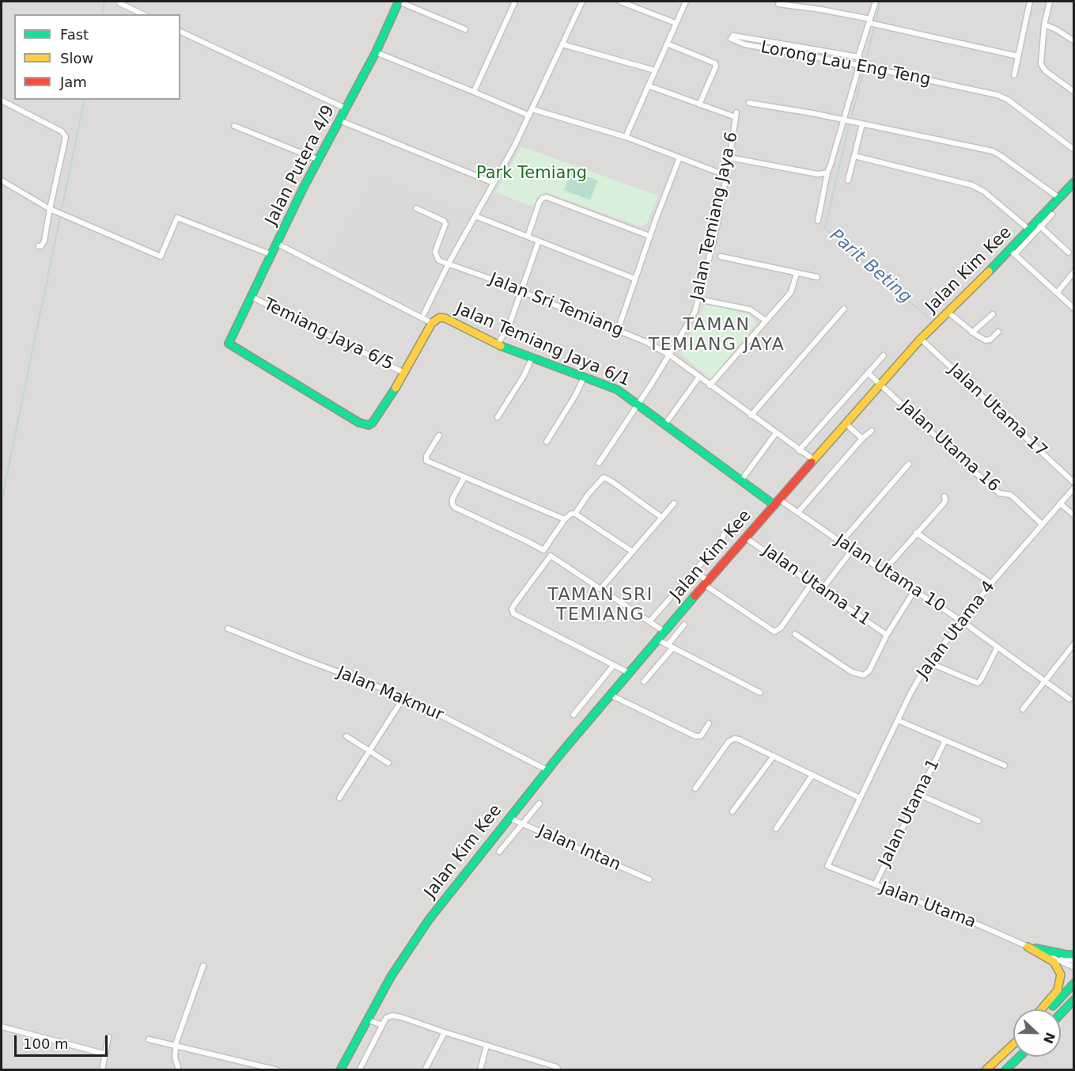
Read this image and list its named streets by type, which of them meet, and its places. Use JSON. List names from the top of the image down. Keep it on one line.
{"streets":{"main road":["Jalan Putera 4/9","Jalan Kim Kee","Jalan Temiang Jaya 6/1"],"street":["Lorong Lau Eng Teng","Jalan Temiang Jaya 6","Jalan Sri Temiang","Temiang Jaya 6/5","Jalan Utama 17","Jalan Utama 16","Jalan Utama 10","Jalan Utama 11","Jalan Utama 4","Jalan Makmur","Jalan Utama 1","Jalan Intan","Jalan Utama"]},"crossings":[["Jalan Putera 4/9","Temiang Jaya 6/5"],["Jalan Temiang Jaya 6","Jalan Sri Temiang"],["Jalan Temiang Jaya 6","Jalan Temiang Jaya 6/1"],["Jalan Kim Kee","Jalan Sri Temiang"],["Jalan Kim Kee","Jalan Temiang Jaya 6/1"],["Jalan Kim Kee","Jalan Utama 17"],["Jalan Kim Kee","Jalan Utama 16"],["Jalan Kim Kee","Jalan Utama 10"],["Jalan Kim Kee","Jalan Utama 11"],["Jalan Kim Kee","Jalan Makmur"],["Jalan Kim Kee","Jalan Intan"],["Jalan Temiang Jaya 6/1","Jalan Utama 10"],["Jalan Utama 16","Jalan Utama 4"],["Jalan Utama 10","Jalan Utama 4"],["Jalan Utama 4","Jalan Utama"],["Jalan Utama 1","Jalan Utama"]],"districts":["TAMAN TEMIANG JAYA","TAMAN SRI TEMIANG"],"water":["Parit Beting"],"parks":["Park Temiang"],"legend":["Fast","Slow","Jam"],"scale_bar":"100 m","north":"right"}
